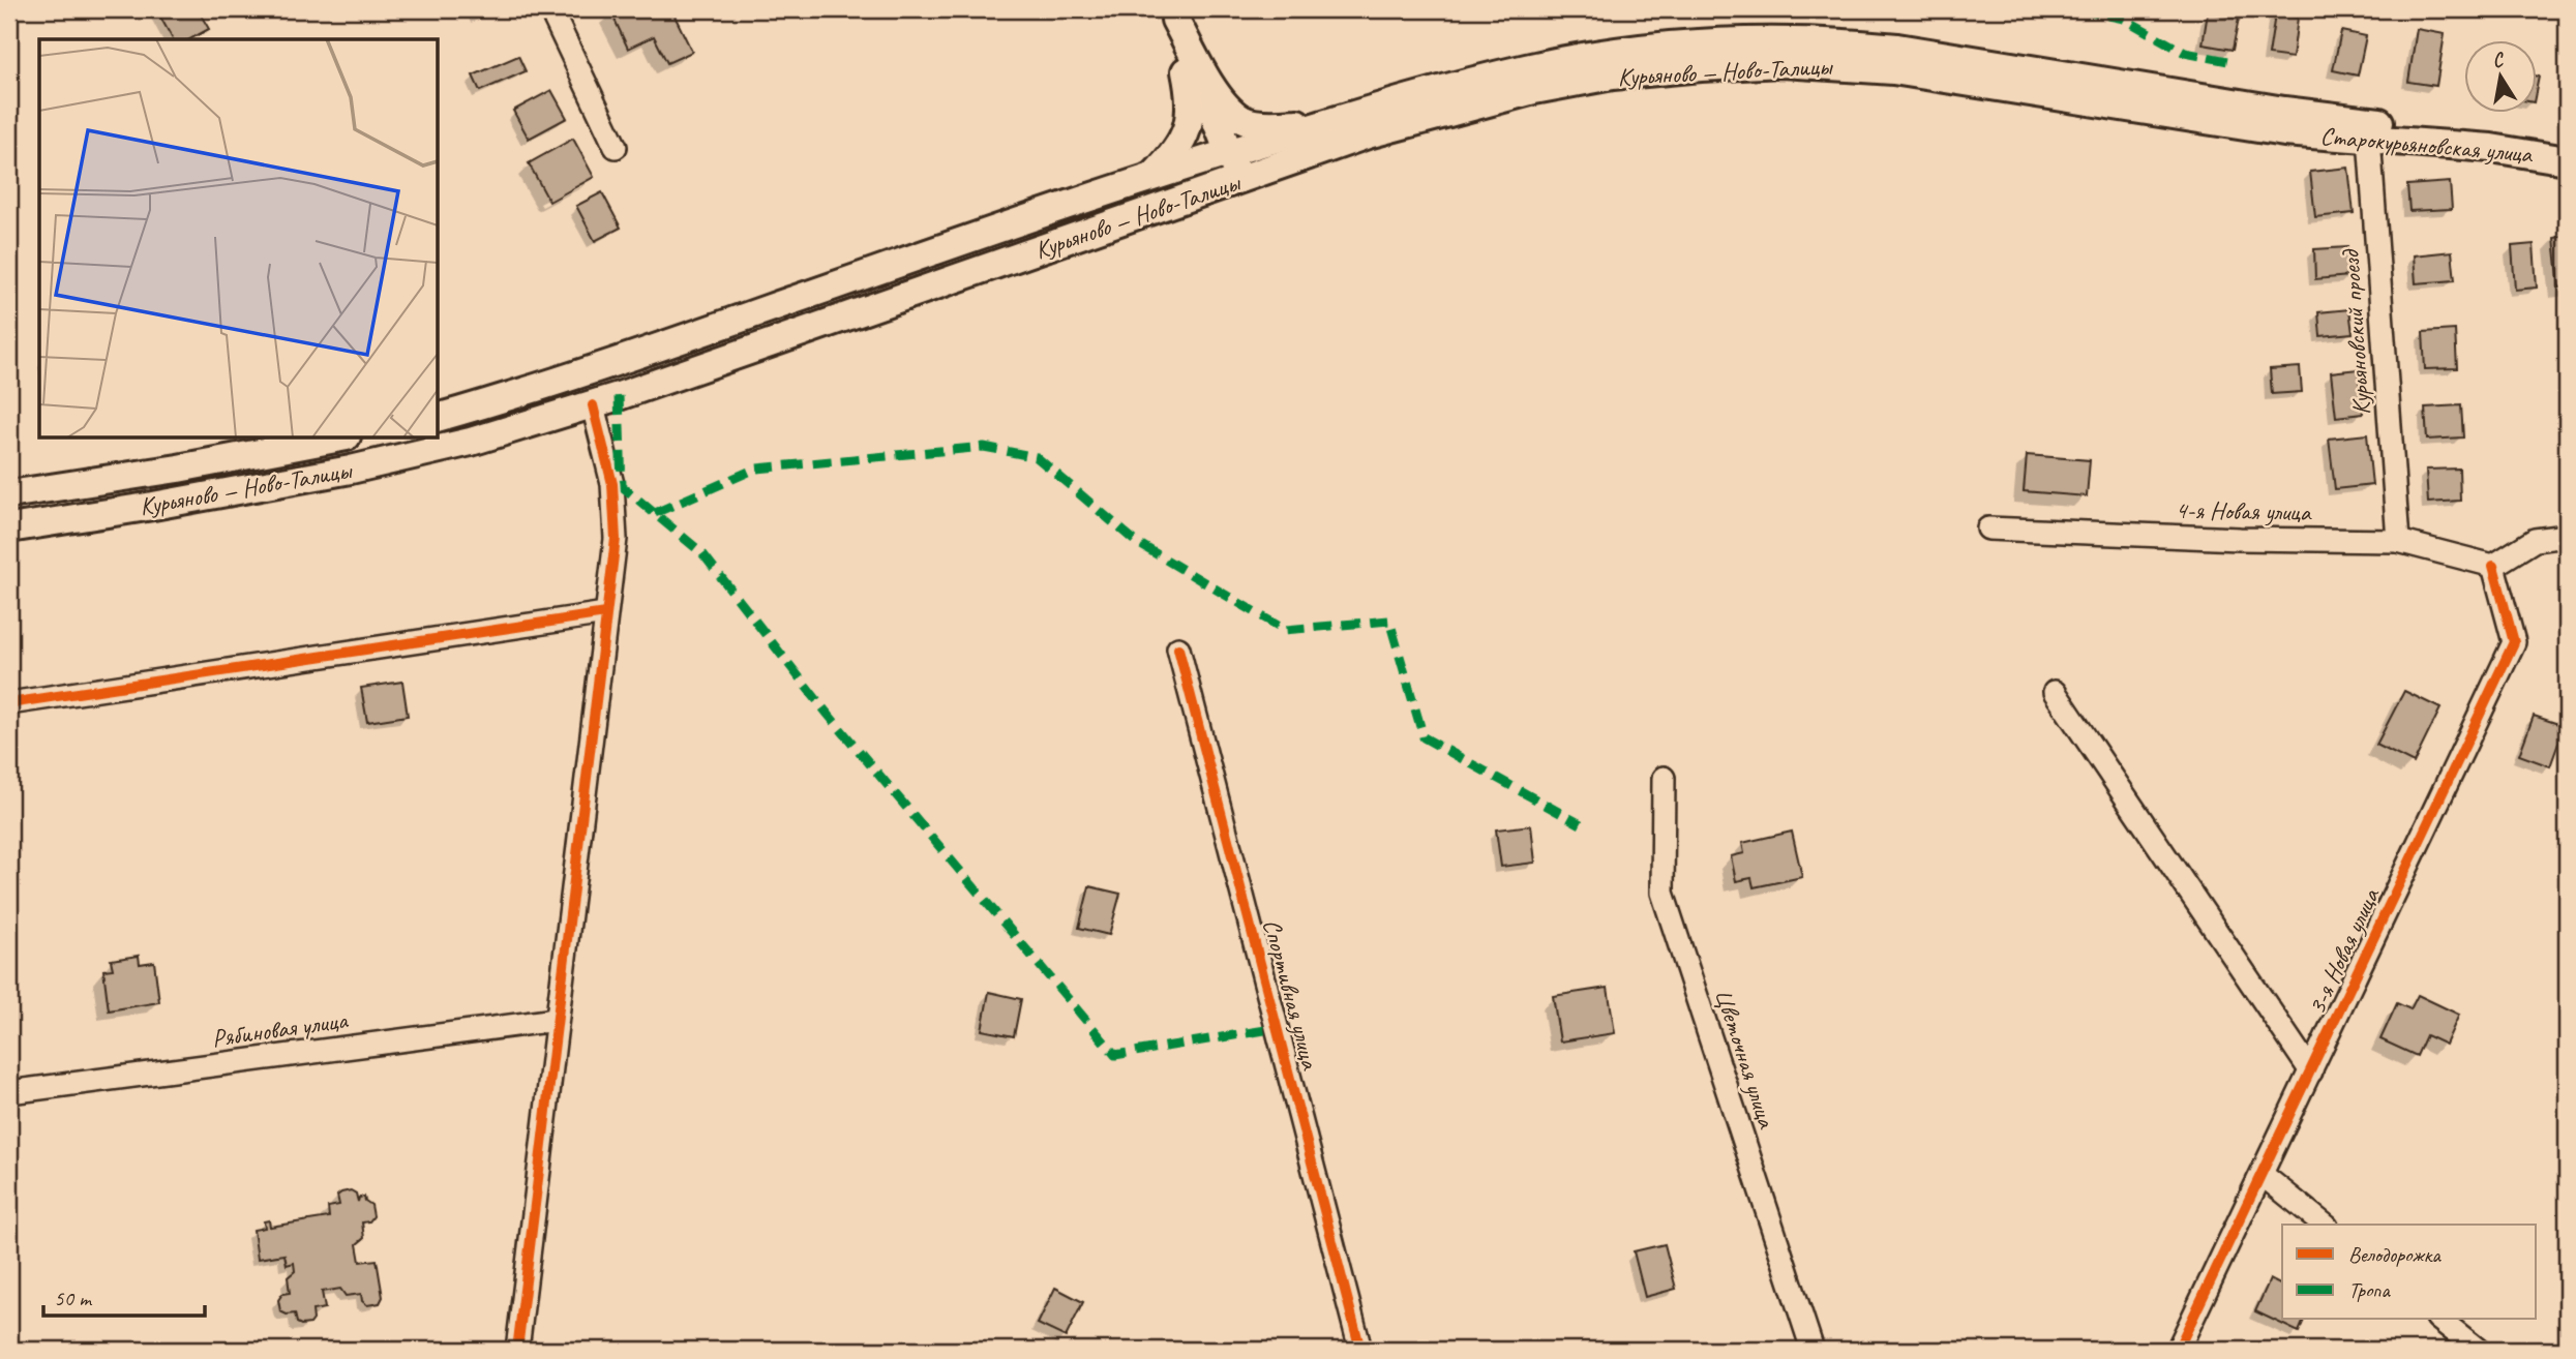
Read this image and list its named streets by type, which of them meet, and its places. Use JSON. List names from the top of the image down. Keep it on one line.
{"streets":{"main road":["Курьяново — Ново-Талицы","Старокурьяновская улица"],"street":["Курьяновский проезд","4-я Новая улица","3-я Новая улица","Спортивная улица","Рябиновая улица","Цветочная улица"]},"crossings":[["Курьяново — Ново-Талицы","Старокурьяновская улица"],["Курьяново — Ново-Талицы","Курьяновский проезд"],["Старокурьяновская улица","Курьяновский проезд"],["Курьяновский проезд","4-я Новая улица"],["4-я Новая улица","3-я Новая улица"]],"legend":["Велодорожка","Тропа"],"scale_bar":"50 m","north":"top"}
